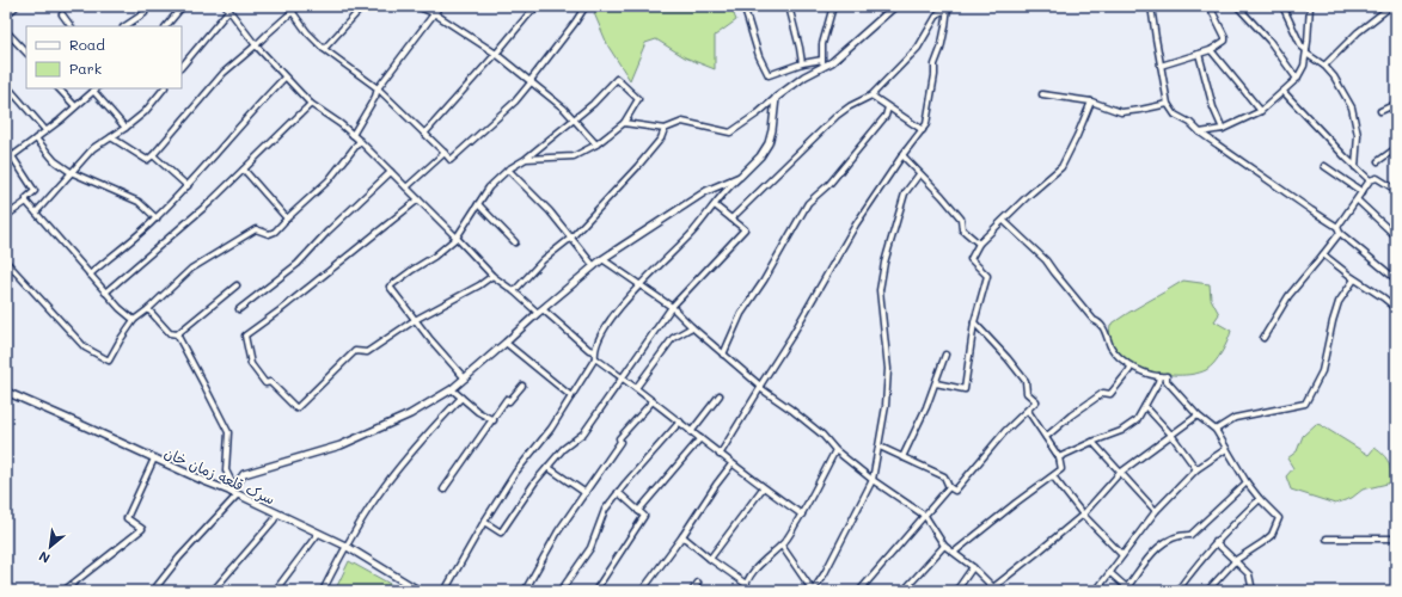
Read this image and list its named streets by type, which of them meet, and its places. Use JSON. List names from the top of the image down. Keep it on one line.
{"streets":{"street":["سرک قلعه زمان خان"]},"legend":["Road","Park"],"north":"bottom left"}
